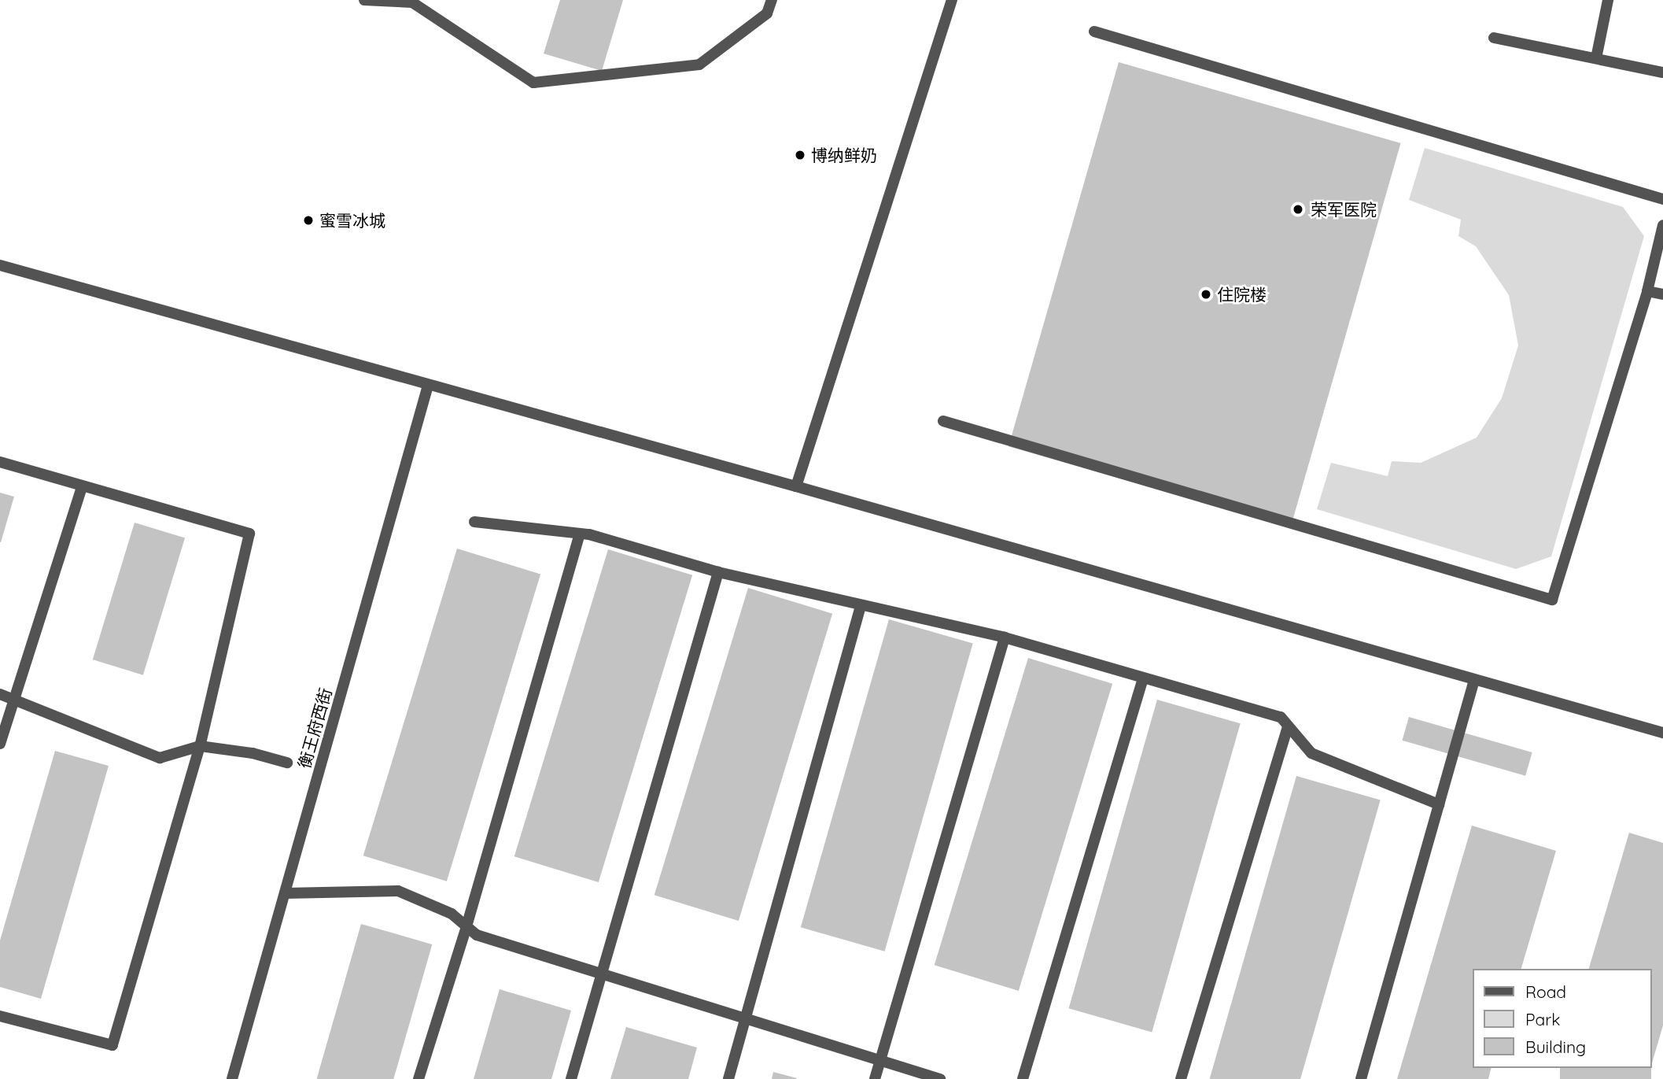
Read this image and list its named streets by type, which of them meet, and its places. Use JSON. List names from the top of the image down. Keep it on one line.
{"streets":{"street":["衡王府西街"]},"places":["博纳鲜奶","荣军医院","蜜雪冰城","住院楼"],"legend":["Road","Park","Building"]}
